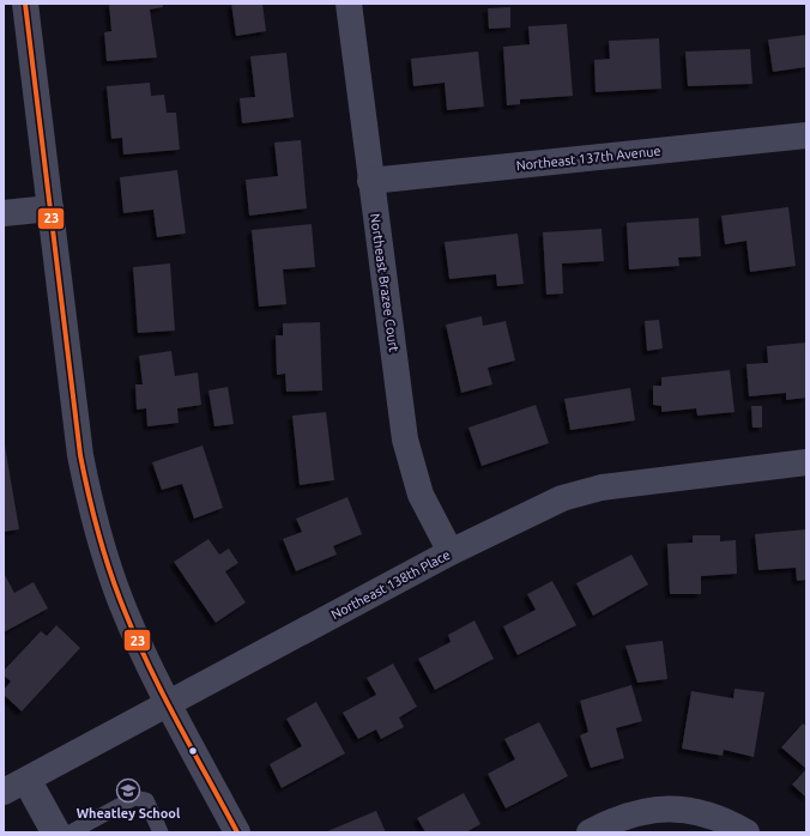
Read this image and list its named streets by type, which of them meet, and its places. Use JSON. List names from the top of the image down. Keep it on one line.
{"streets":{"street":["Northeast 137th Avenue","Northeast Brazee Court","Northeast 138th Place"]},"crossings":[["Northeast 137th Avenue","Northeast Brazee Court"],["Northeast Brazee Court","Northeast 138th Place"]],"places":{"school or university":["Wheatley School"]},"lines":["transit line 23"]}
